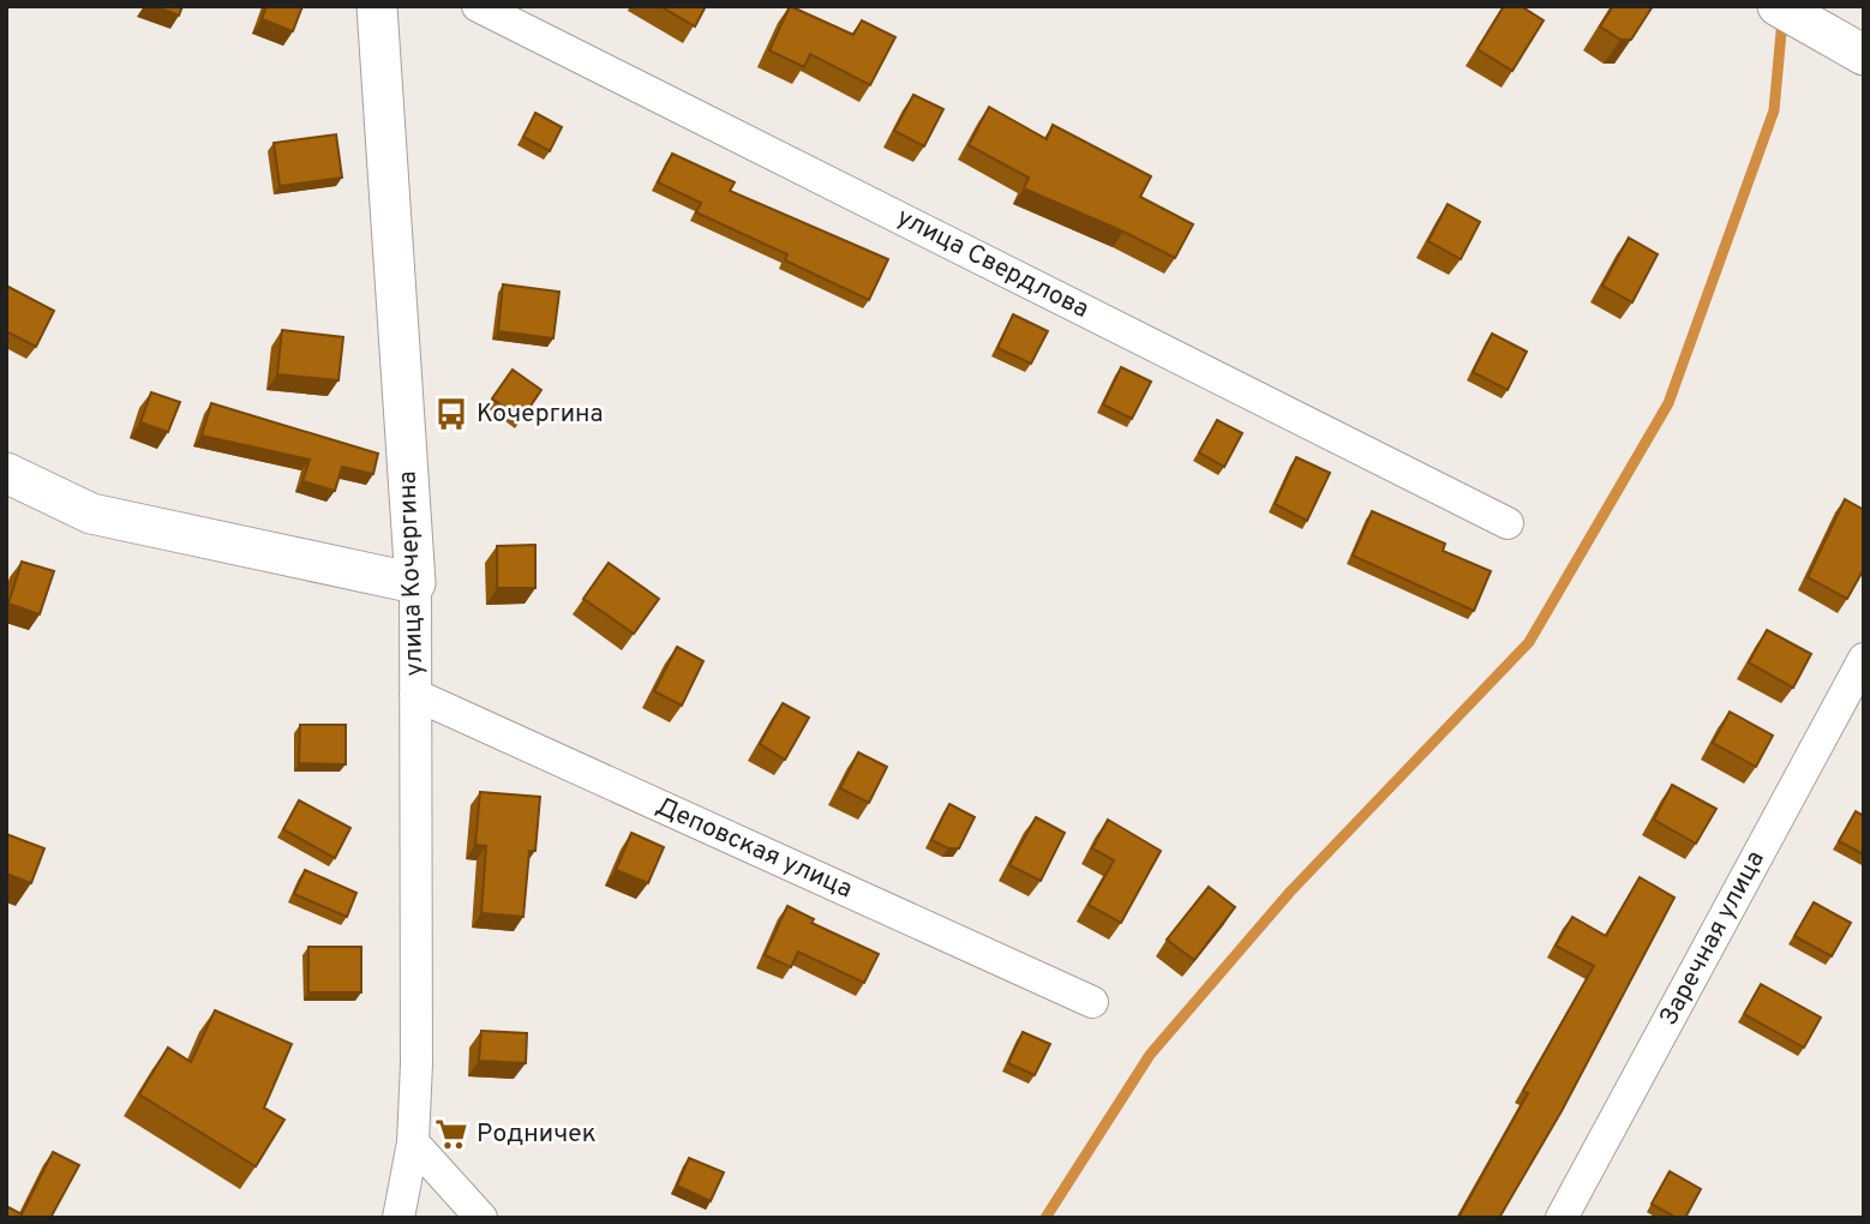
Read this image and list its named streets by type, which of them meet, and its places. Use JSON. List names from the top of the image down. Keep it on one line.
{"streets":{"street":["улица Свердлова","улица Кочергина","Деповская улица","Заречная улица"]},"crossings":[["улица Кочергина","Деповская улица"]],"places":{"bus stop":["Кочергина"],"supermarket":["Родничек"]}}
